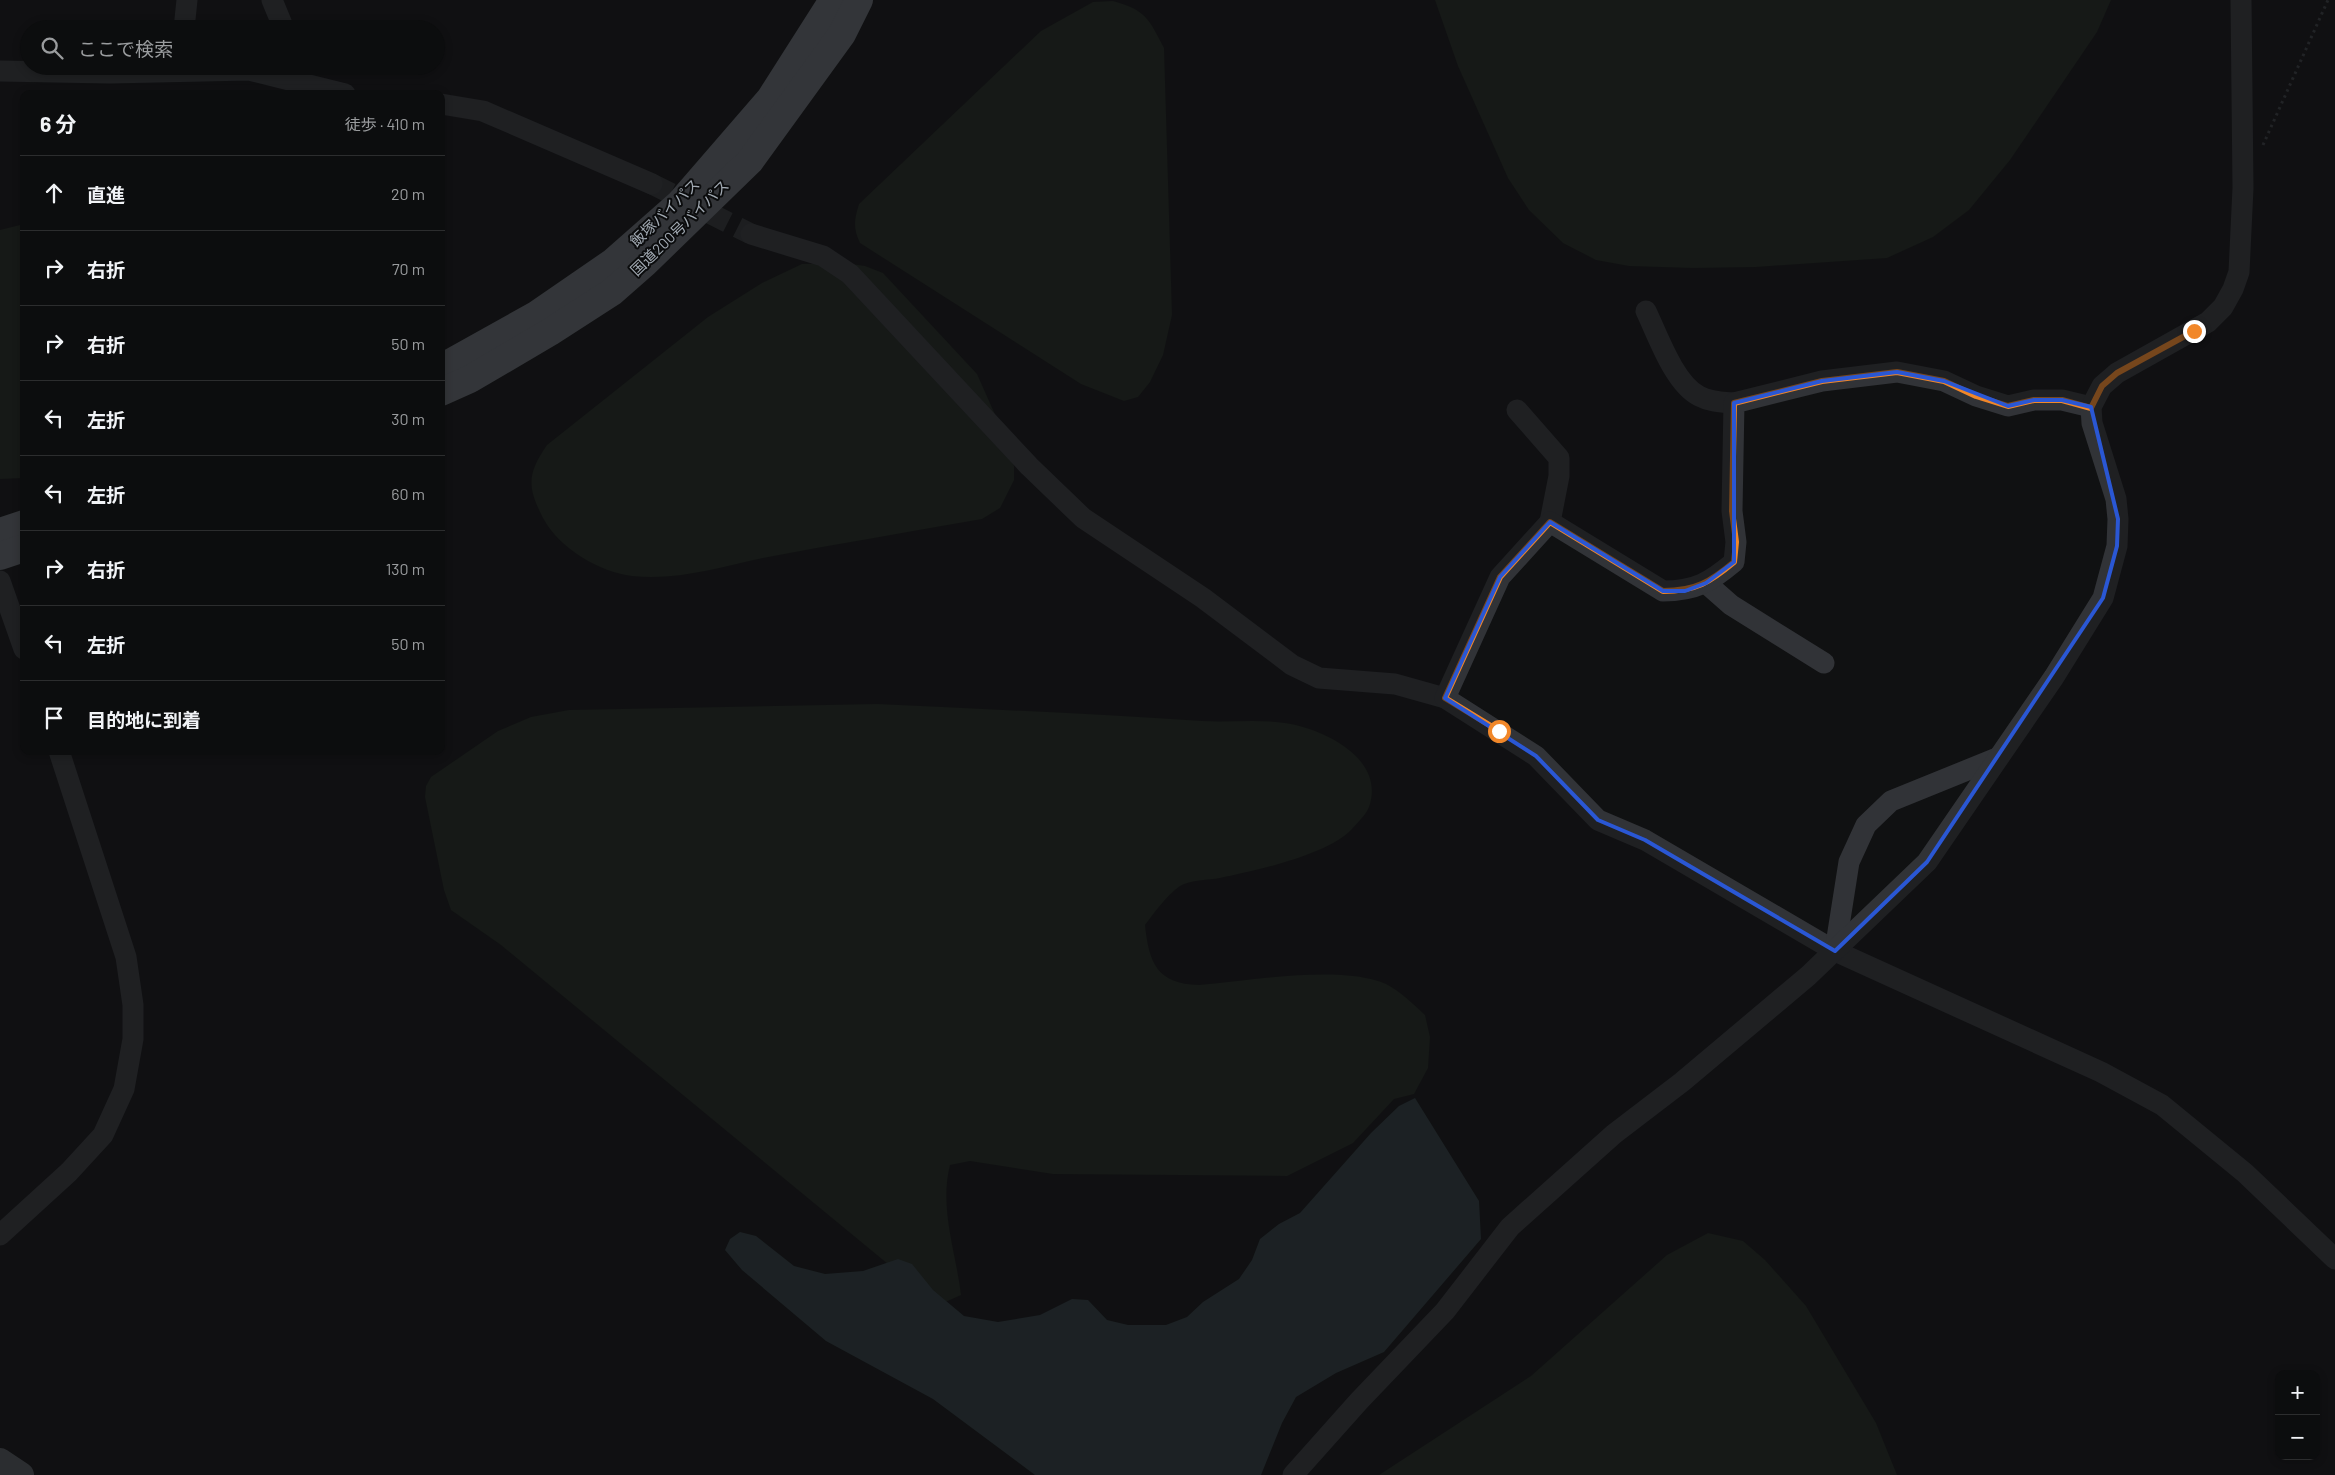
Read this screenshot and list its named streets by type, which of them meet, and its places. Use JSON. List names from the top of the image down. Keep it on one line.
{"streets":{"highway":["飯塚バイパス","国道200号バイパス"]},"page":{"search":"ここで検索","heading":["6 分","徒歩 · 410 m"],"list":[["直進","20 m"],["右折","70 m"],["右折","50 m"],["左折","30 m"],["左折","60 m"],["右折","130 m"],["左折","50 m"],"目的地に到着"],"map_buttons":["+","−"]}}
